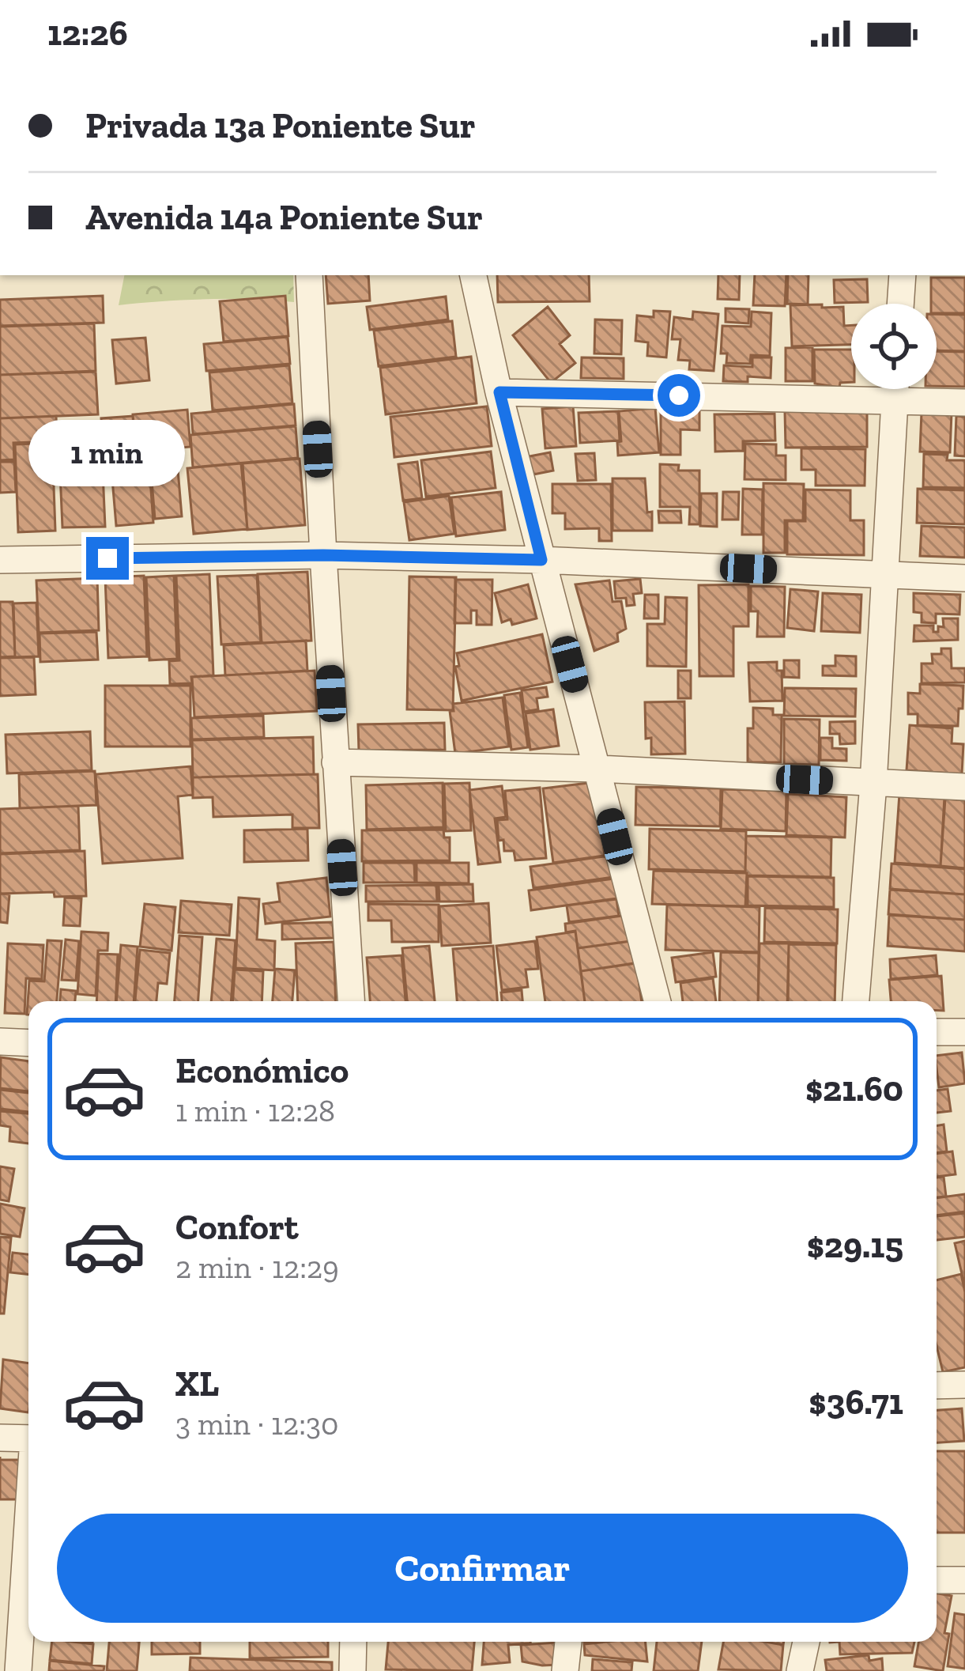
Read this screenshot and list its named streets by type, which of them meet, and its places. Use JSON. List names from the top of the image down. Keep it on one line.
{"page":{"status":"12:26","banner":["Privada 13a Poniente Sur","Avenida 14a Poniente Sur"],"bubble":"1 min","list":[{"name":"Económico","note":"1 min · 12:28","value":"$21.60"},{"name":"Confort","note":"2 min · 12:29","value":"$29.15"},{"name":"XL","note":"3 min · 12:30","value":"$36.71"}],"buttons":"Confirmar"}}
